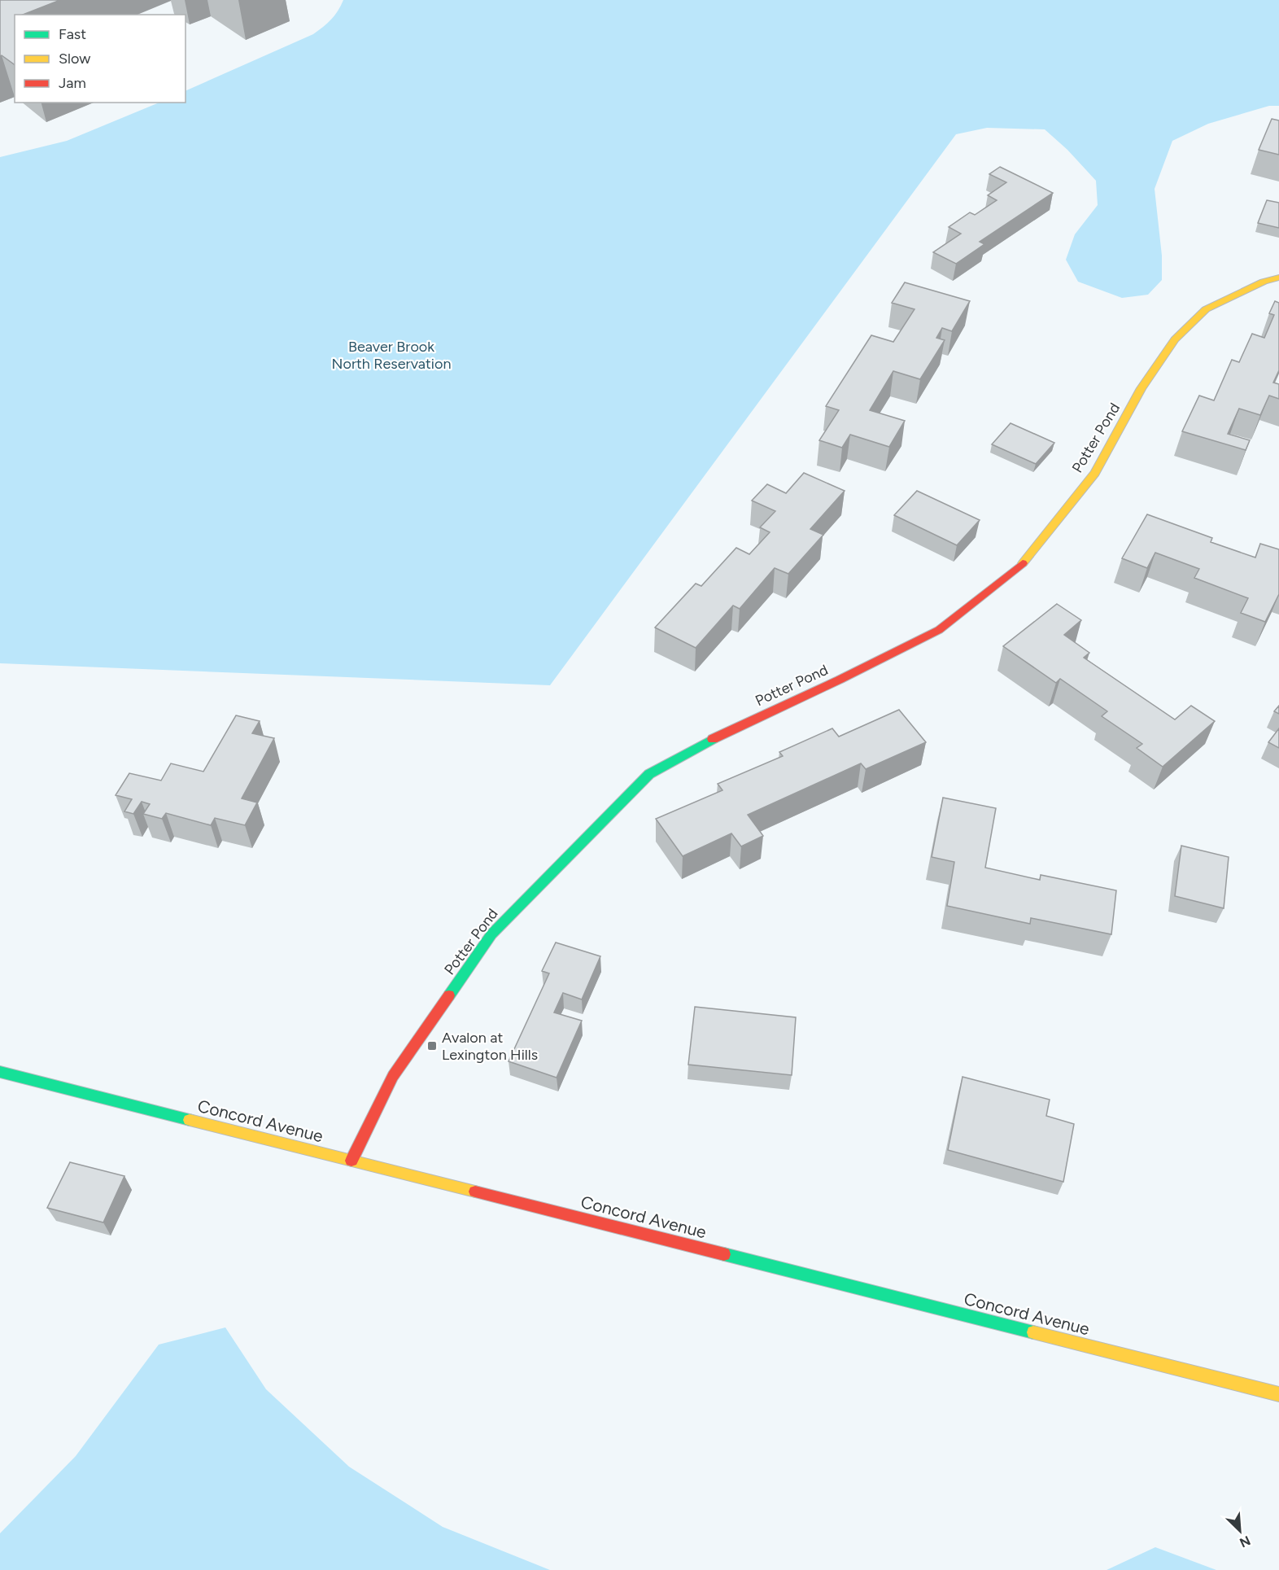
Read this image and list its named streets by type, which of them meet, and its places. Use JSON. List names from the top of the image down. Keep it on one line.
{"streets":{"street":["Potter Pond","Concord Avenue"]},"crossings":[["Potter Pond","Concord Avenue"]],"parks":["Beaver Brook North Reservation"],"places":{"transit":["Avalon at Lexington Hills"]},"legend":["Fast","Slow","Jam"],"north":"bottom right"}
